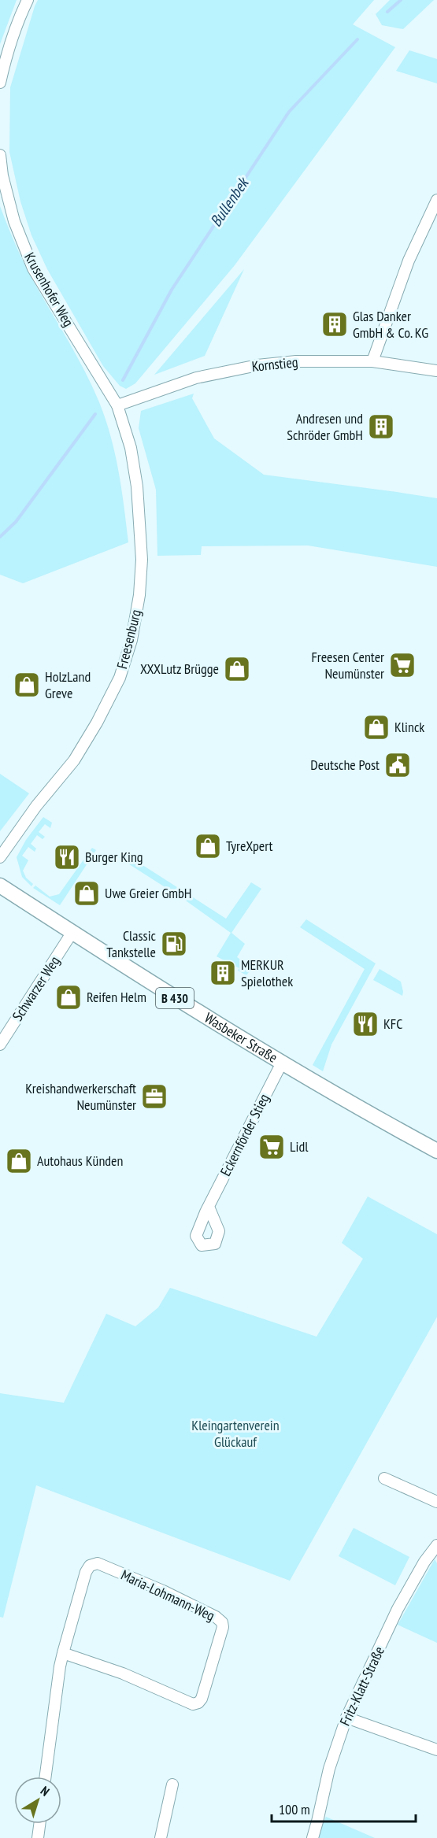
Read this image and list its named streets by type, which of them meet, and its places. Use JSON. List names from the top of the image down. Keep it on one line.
{"streets":{"main road":["B 430","Wasbeker Straße"],"street":["Krusenhofer Weg","Kornstieg","Freesenburg","Schwarzer Weg","Eckernförder Stieg","Maria-Lohmann-Weg","Fritz-Klatt-Straße"]},"crossings":[["Krusenhofer Weg","Freesenburg"],["Kornstieg","Freesenburg"],["Schwarzer Weg","Wasbeker Straße"],["Wasbeker Straße","Eckernförder Stieg"]],"water":["Bullenbek"],"parks":["Kleingartenverein Glückauf"],"places":{"building":["Glas Danker GmbH & Co. KG","Andresen und Schröder GmbH","MERKUR Spielothek"],"supermarket":["Freesen Center Neumünster","Lidl"],"shop":["XXXLutz Brügge","HolzLand Greve","Klinck","TyreXpert","Uwe Greier GmbH","Reifen Helm","Autohaus Künden"],"public building":["Deutsche Post"],"restaurant":["Burger King","KFC"],"fuel station":["Classic Tankstelle"],"office":["Kreishandwerkerschaft Neumünster"]},"scale_bar":"100 m","north":"top right"}
